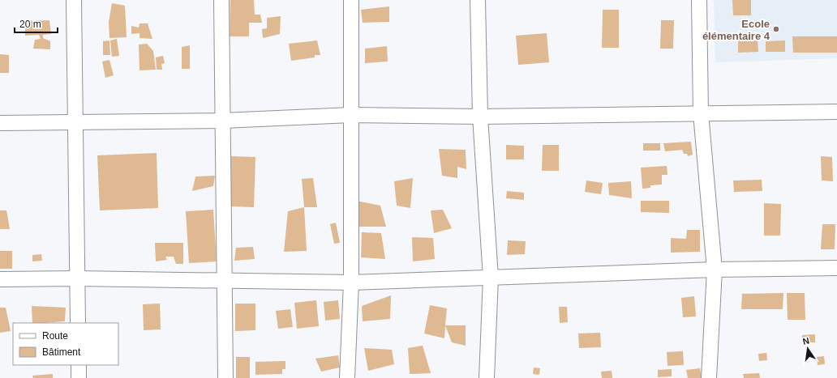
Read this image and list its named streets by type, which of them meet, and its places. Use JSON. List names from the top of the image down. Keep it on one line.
{"places":["Ecole élémentaire 4"],"legend":["Route","Bâtiment"],"scale_bar":"20 m","north":"top"}
